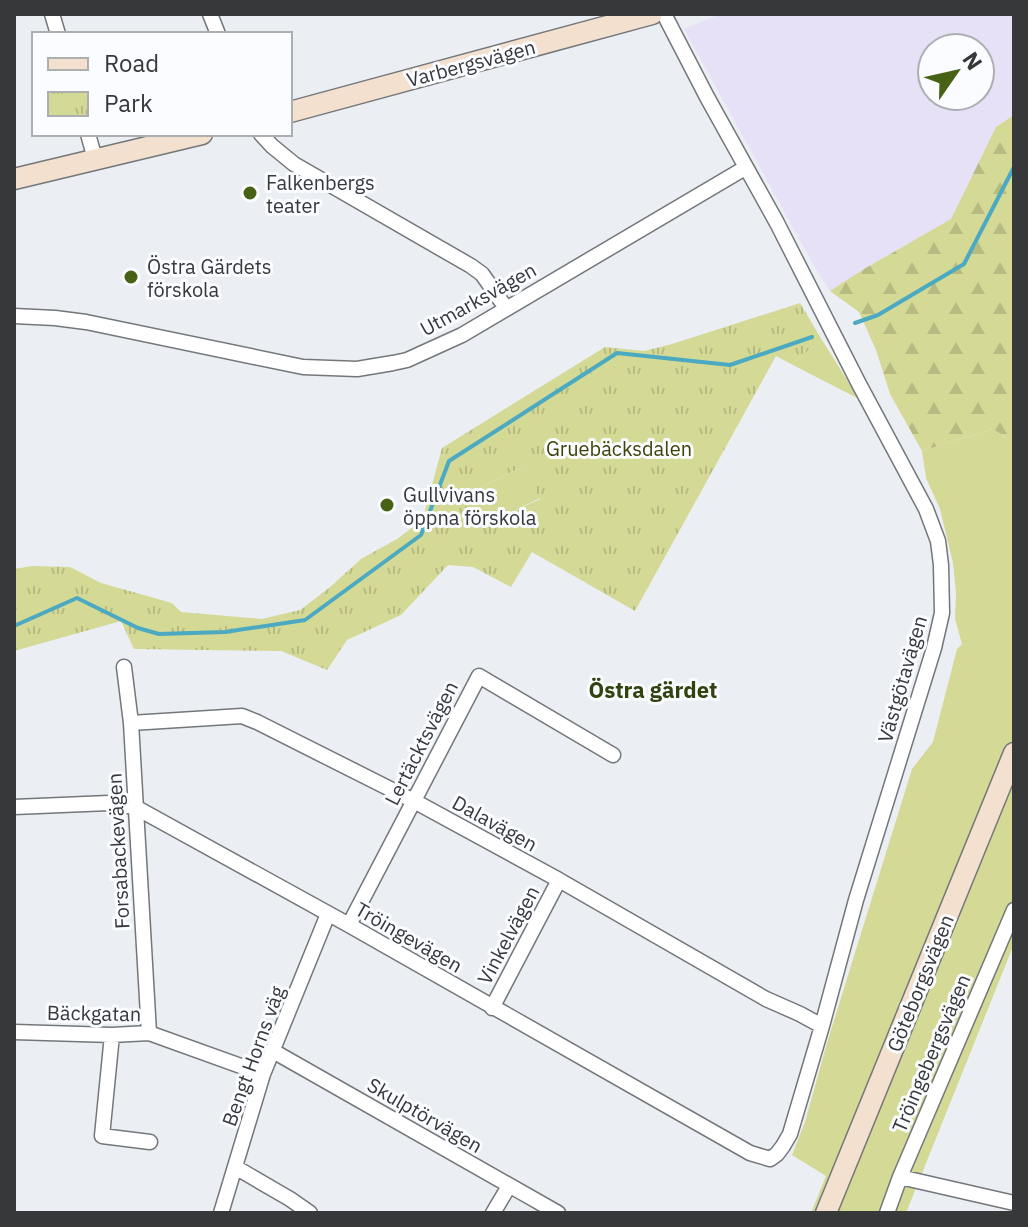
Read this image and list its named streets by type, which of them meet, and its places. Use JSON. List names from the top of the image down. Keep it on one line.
{"streets":{"main road":["Varbergsvägen","Göteborgsvägen"],"street":["Utmarksvägen","Västgötavägen","Lertäcktsvägen","Dalavägen","Forsabackevägen","Vinkelvägen","Tröingevägen","Bäckgatan","Tröingebergsvägen","Bengt Horns väg","Skulptörvägen"]},"crossings":[["Utmarksvägen","Västgötavägen"],["Västgötavägen","Dalavägen"],["Västgötavägen","Tröingevägen"],["Lertäcktsvägen","Dalavägen"],["Lertäcktsvägen","Tröingevägen"],["Dalavägen","Forsabackevägen"],["Dalavägen","Vinkelvägen"],["Forsabackevägen","Tröingevägen"],["Forsabackevägen","Bäckgatan"],["Vinkelvägen","Tröingevägen"],["Tröingevägen","Bengt Horns väg"],["Bäckgatan","Bengt Horns väg"],["Bengt Horns väg","Skulptörvägen"]],"districts":["Östra gärdet"],"parks":["Gruebäcksdalen"],"places":["Falkenbergs teater","Östra Gärdets förskola","Gullvivans öppna förskola"],"legend":["Road","Park"],"north":"top right"}
